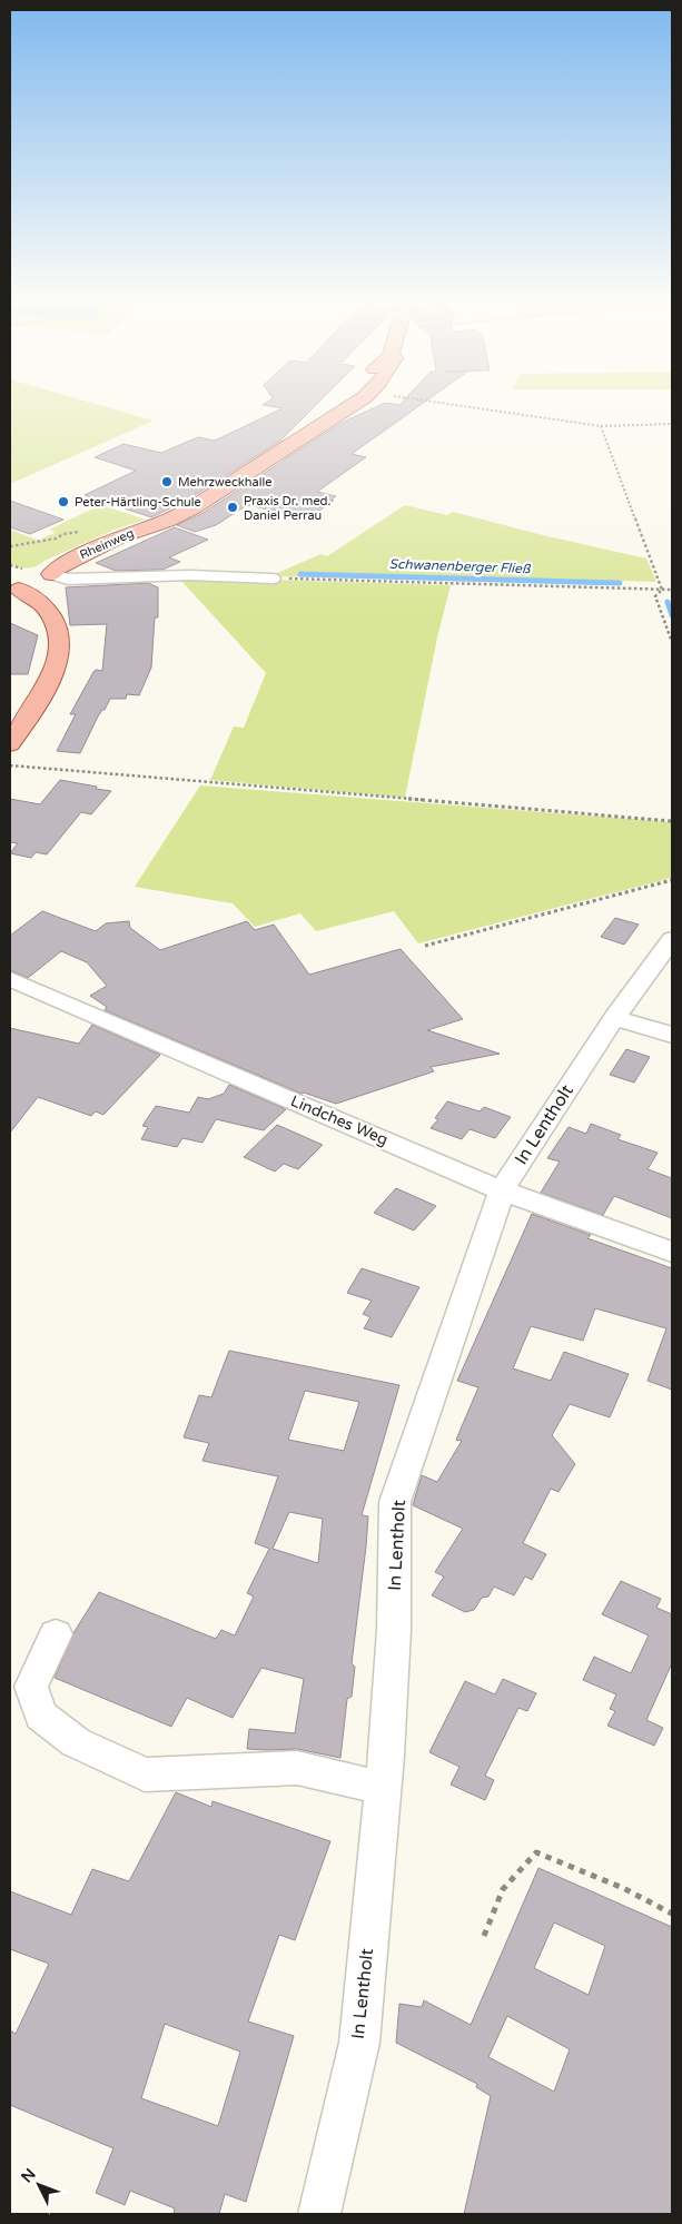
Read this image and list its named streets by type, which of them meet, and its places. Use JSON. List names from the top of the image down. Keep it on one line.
{"streets":{"main road":["Rheinweg"],"street":["Lindches Weg","In Lentholt"]},"crossings":[["Lindches Weg","In Lentholt"]],"water":["Schwanenberger Fließ"],"places":["Mehrzweckhalle","Peter-Härtling-Schule","Praxis Dr. med. Daniel Perrau"],"north":"top left"}
